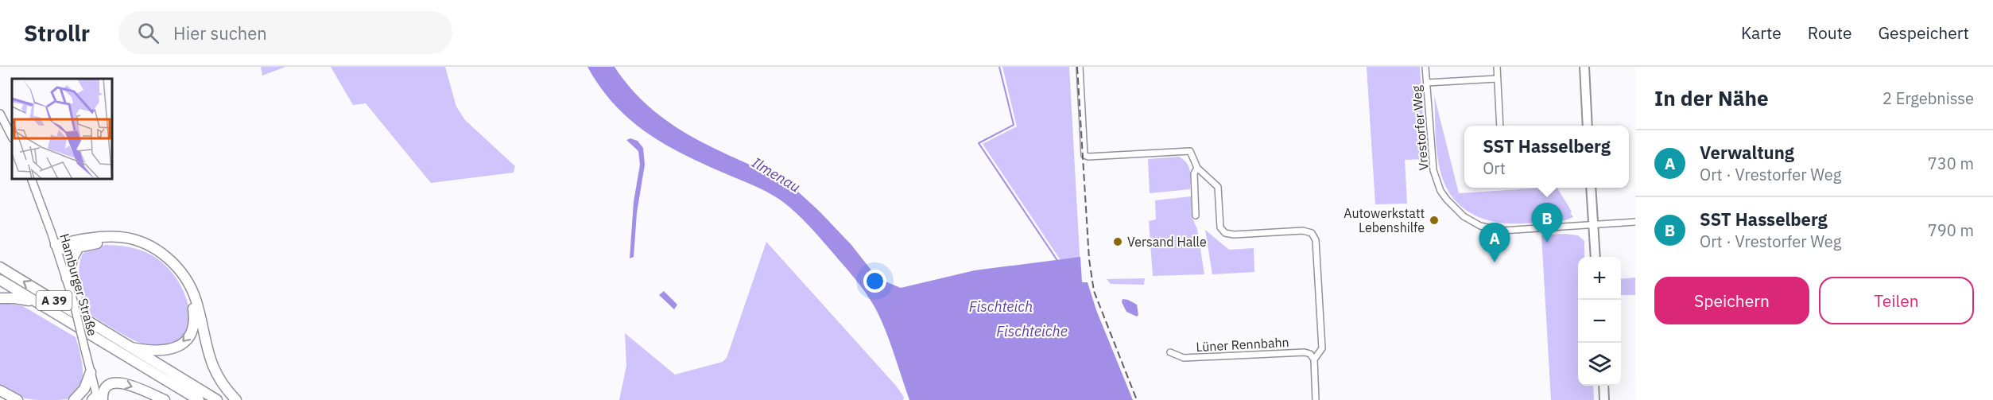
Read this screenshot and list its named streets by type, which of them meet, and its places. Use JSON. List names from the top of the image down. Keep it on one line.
{"streets":{"highway":["A 39"],"main road":["Hamburger Straße"],"street":["Vrestorfer Weg","Lüner Rennbahn"]},"water":["Ilmenau","Fischteich","Fischteiche"],"places":["Autowerkstatt Lebenshilfe","Versand Halle"],"page":{"header":"Strollr","search":"Hier suchen","nav":["Karte","Route","Gespeichert"],"heading":["In der Nähe","2 Ergebnisse"],"popup":["SST Hasselberg","Ort"],"list":[{"mark":"A","name":"Verwaltung","note":"Ort · Vrestorfer Weg","value":"730 m"},{"mark":"B","name":"SST Hasselberg","note":"Ort · Vrestorfer Weg","value":"790 m"}],"pins":["B","A"],"map_buttons":["+","−"],"buttons":["Speichern","Teilen"]}}
